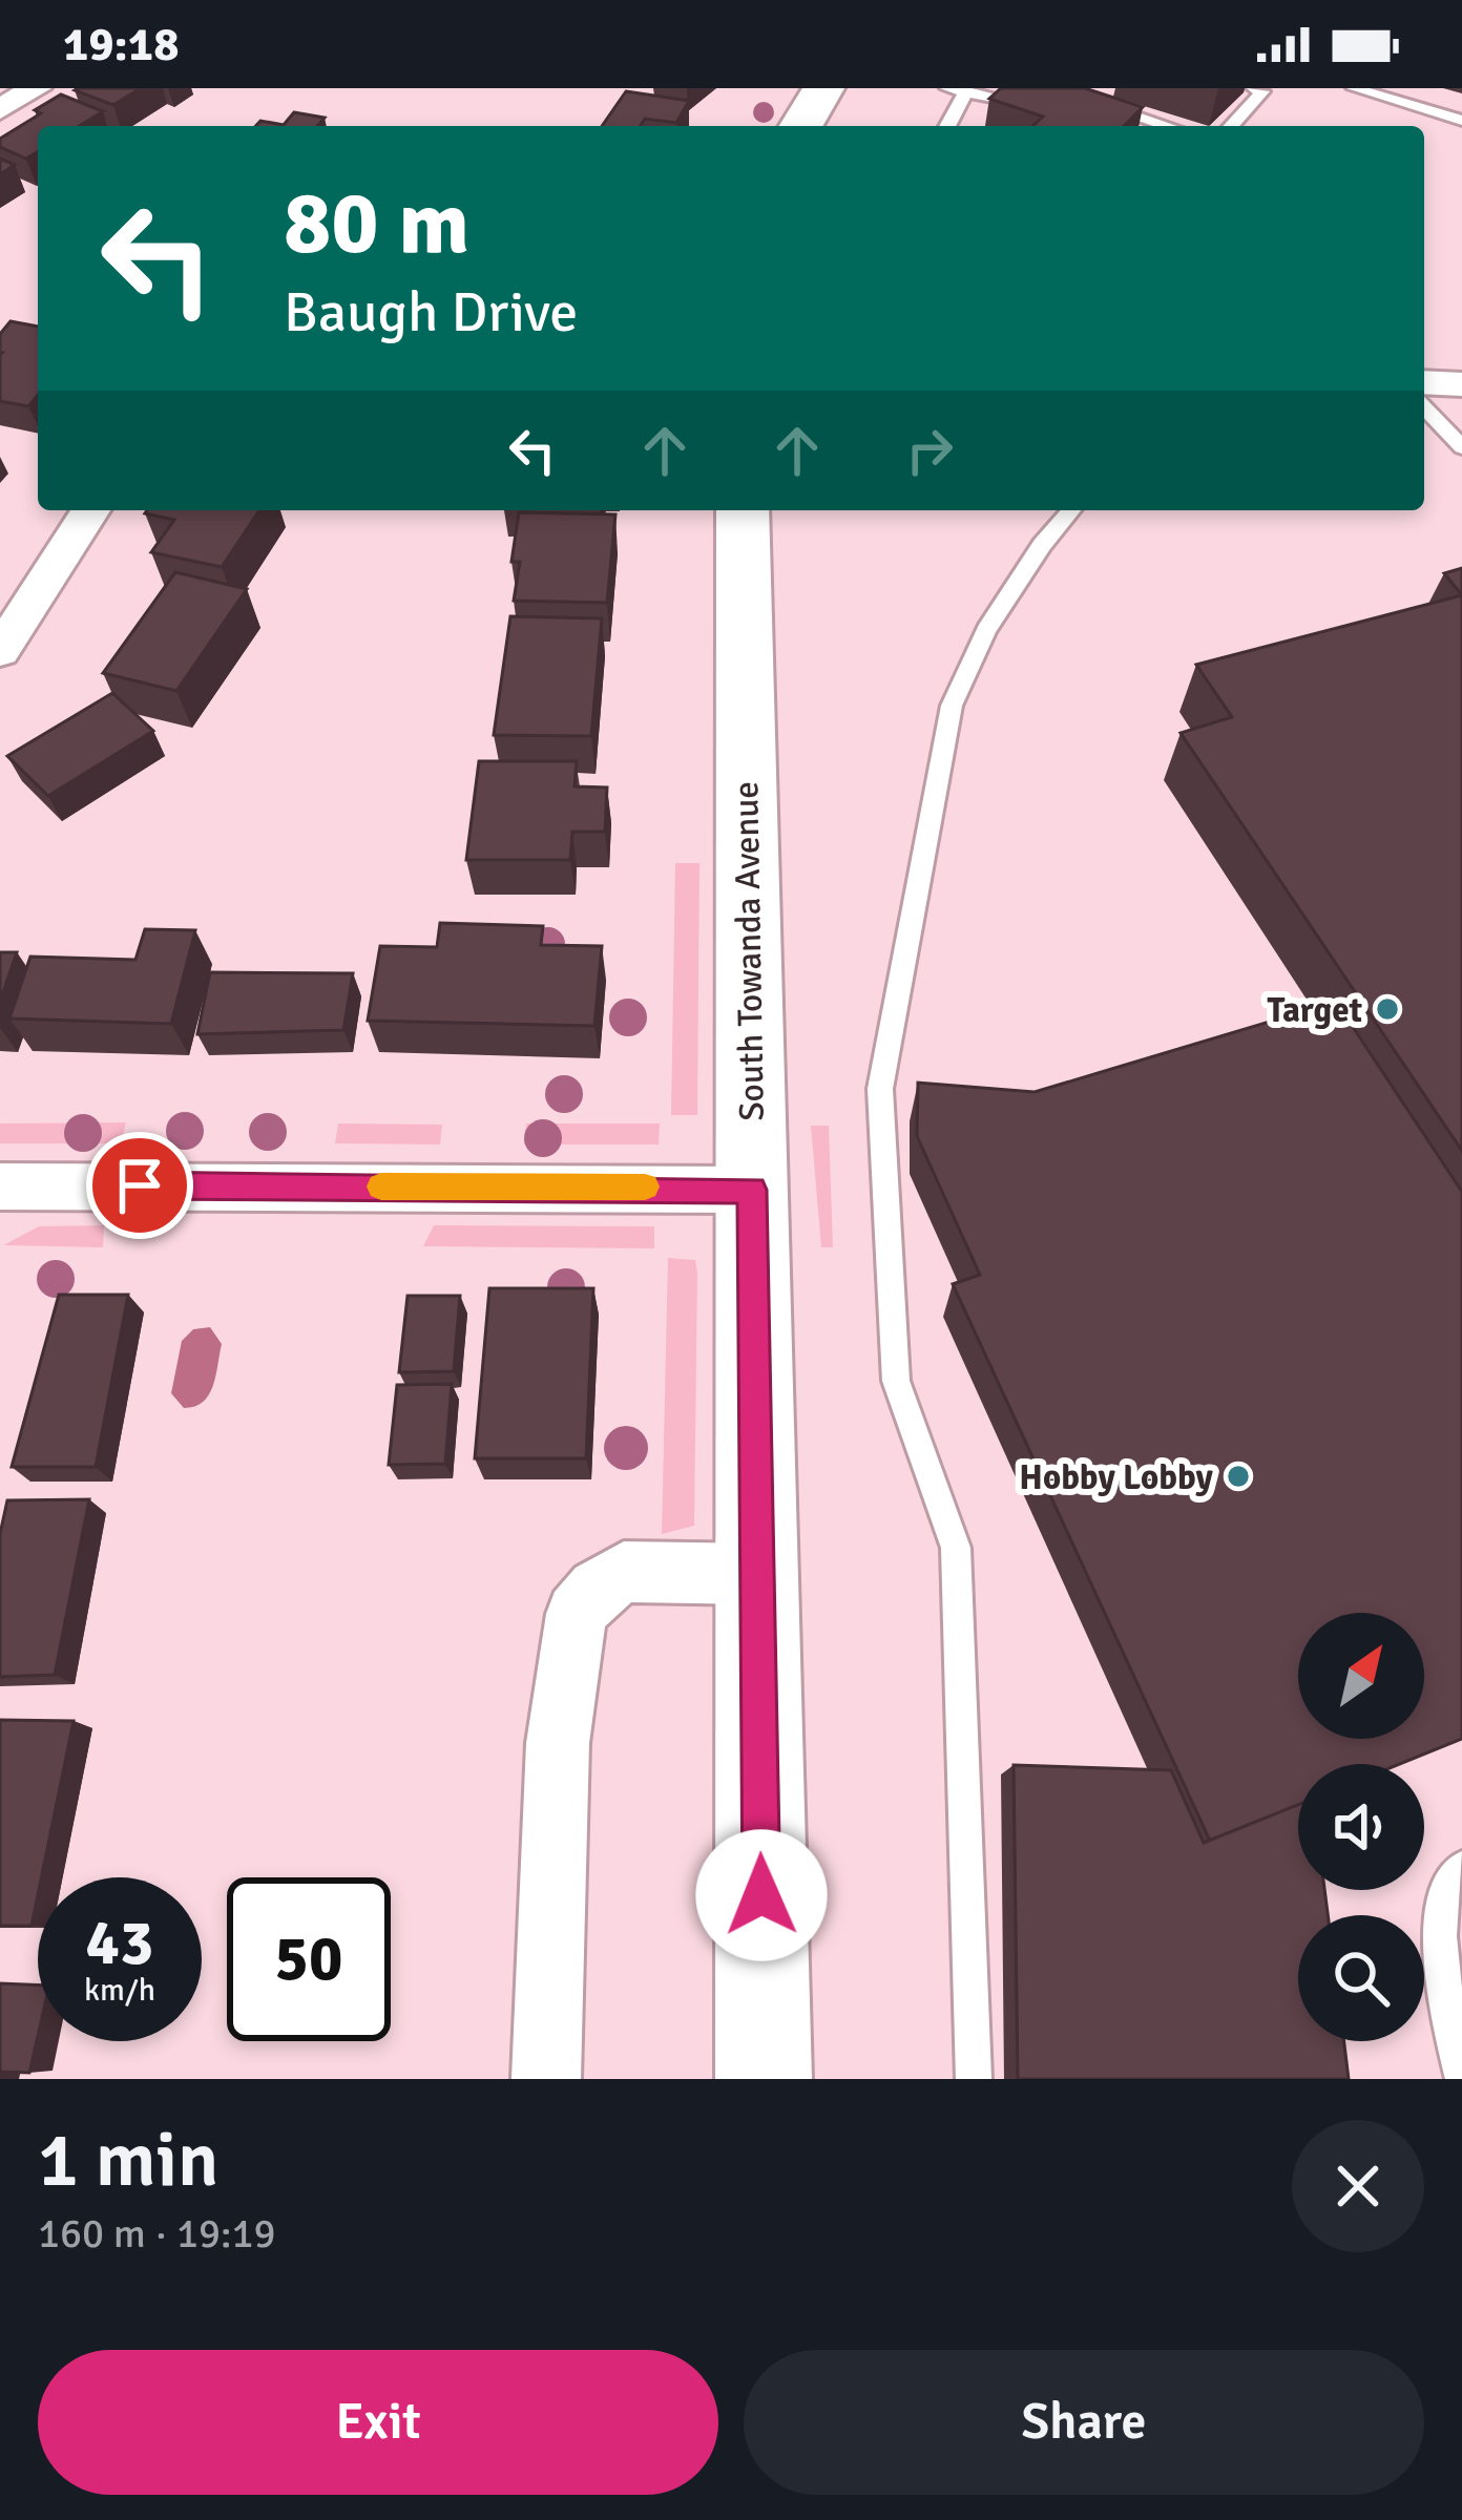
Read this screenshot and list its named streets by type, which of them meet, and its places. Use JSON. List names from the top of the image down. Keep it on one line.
{"streets":{"main road":["South Towanda Avenue"]},"places":["Target","Hobby Lobby"],"north":"top right","page":{"status":"19:18","turn":["80 m","Baugh Drive"],"speed":"43 km/h","limit":"50","heading":["1 min","160 m · 19:19"],"buttons":["Exit","Share"]}}
